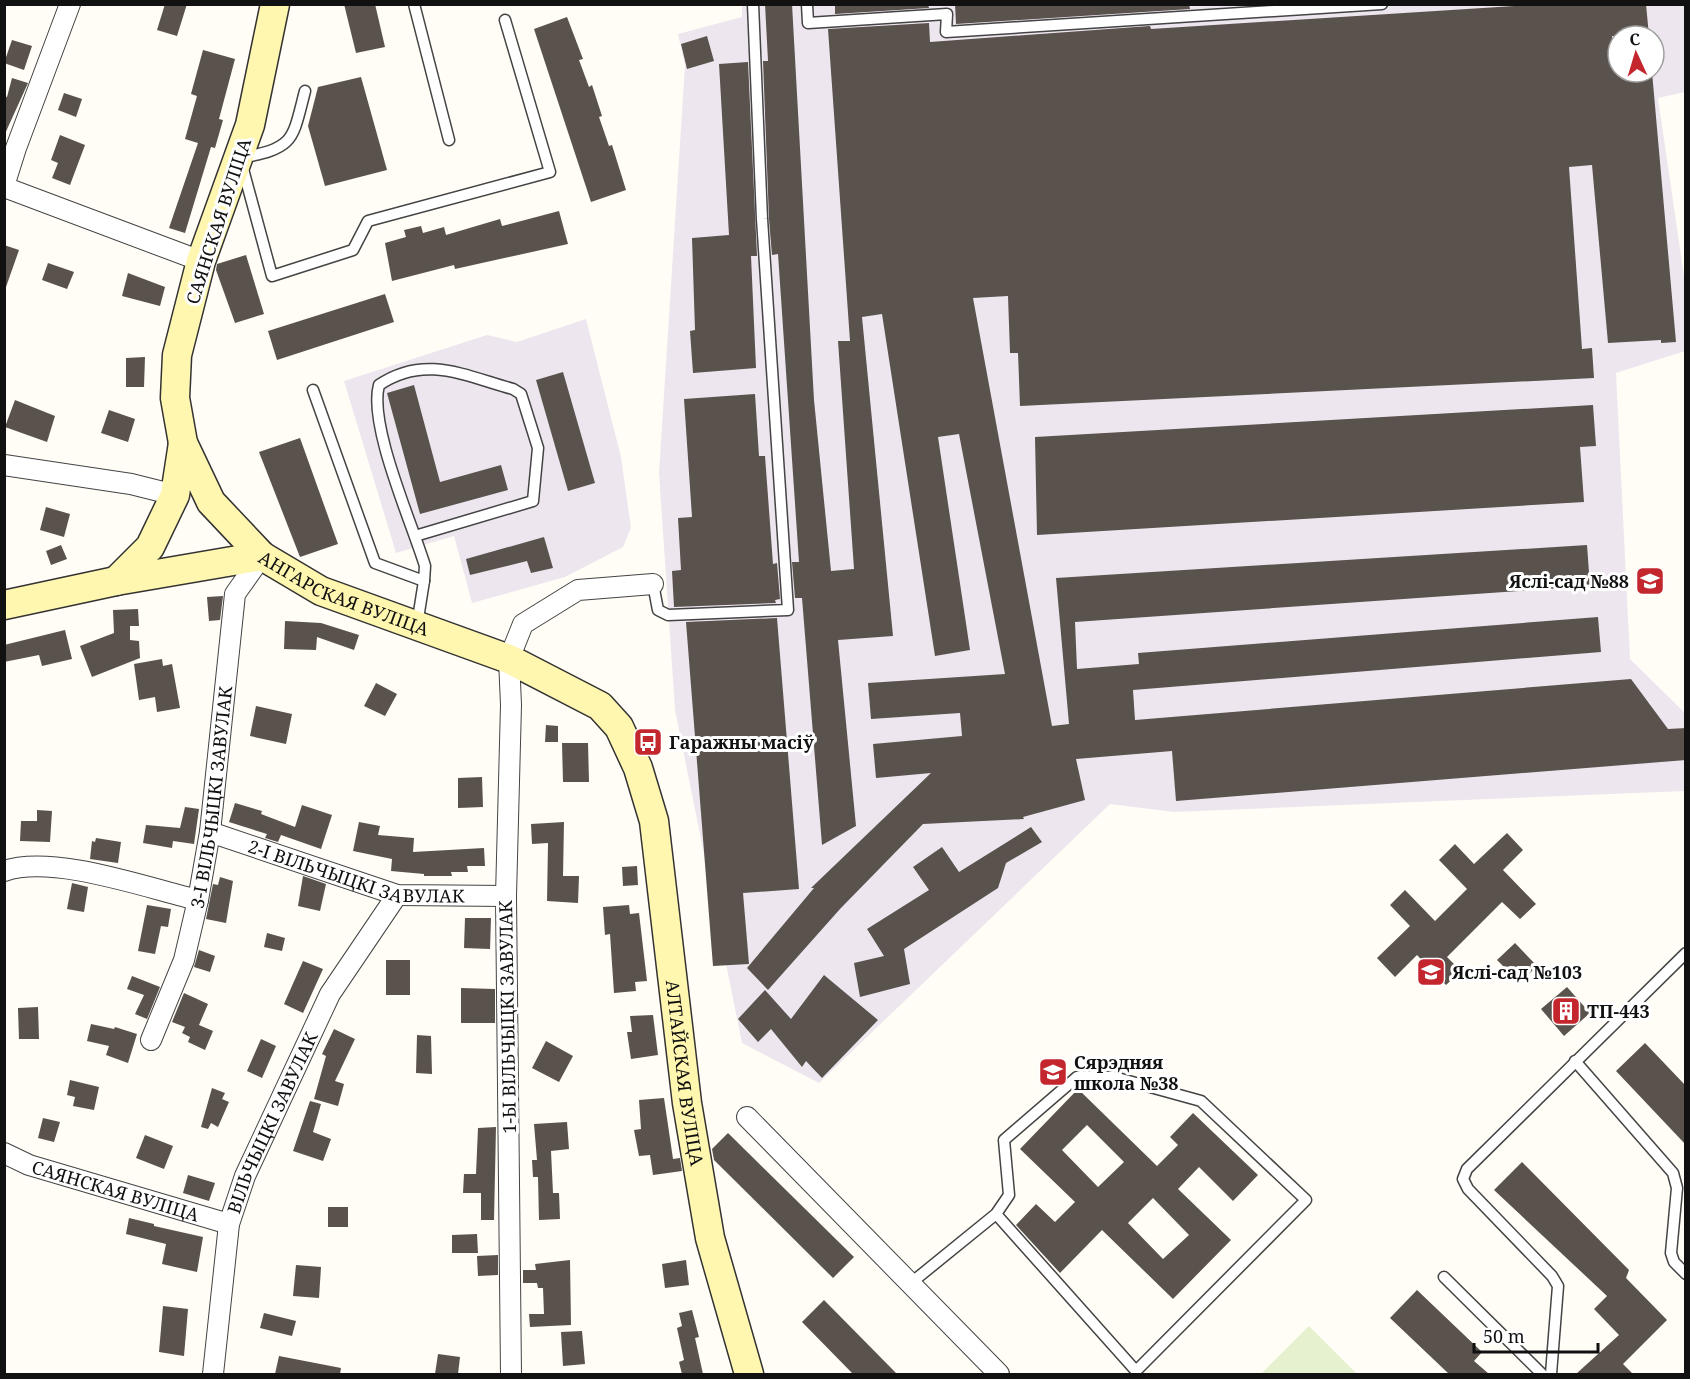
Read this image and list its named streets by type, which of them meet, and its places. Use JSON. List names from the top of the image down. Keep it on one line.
{"streets":{"main road":["САЯНСКАЯ ВУЛІЦА","АНГАРСКАЯ ВУЛІЦА","АЛТАЙСКАЯ ВУЛІЦА"],"street":["3-І ВІЛЬЧЫЦКІ ЗАВУЛАК","2-І ВІЛЬЧЫЦКІ ЗАВУЛАК","1-Ы ВІЛЬЧЫЦКІ ЗАВУЛАК","ВІЛЬЧЫЦКІ ЗАВУЛАК"]},"crossings":[["САЯНСКАЯ ВУЛІЦА","АНГАРСКАЯ ВУЛІЦА"],["САЯНСКАЯ ВУЛІЦА","3-І ВІЛЬЧЫЦКІ ЗАВУЛАК"],["САЯНСКАЯ ВУЛІЦА","ВІЛЬЧЫЦКІ ЗАВУЛАК"],["АНГАРСКАЯ ВУЛІЦА","3-І ВІЛЬЧЫЦКІ ЗАВУЛАК"],["АНГАРСКАЯ ВУЛІЦА","1-Ы ВІЛЬЧЫЦКІ ЗАВУЛАК"],["АНГАРСКАЯ ВУЛІЦА","АЛТАЙСКАЯ ВУЛІЦА"],["3-І ВІЛЬЧЫЦКІ ЗАВУЛАК","2-І ВІЛЬЧЫЦКІ ЗАВУЛАК"],["2-І ВІЛЬЧЫЦКІ ЗАВУЛАК","1-Ы ВІЛЬЧЫЦКІ ЗАВУЛАК"],["2-І ВІЛЬЧЫЦКІ ЗАВУЛАК","ВІЛЬЧЫЦКІ ЗАВУЛАК"]],"places":{"school or university":["Яслі-сад №88","Яслі-сад №103","Сярэдняя школа №38"],"bus stop":["Гаражны масіў"],"building":["ТП-443"]},"scale_bar":"50 m","north":"top"}
